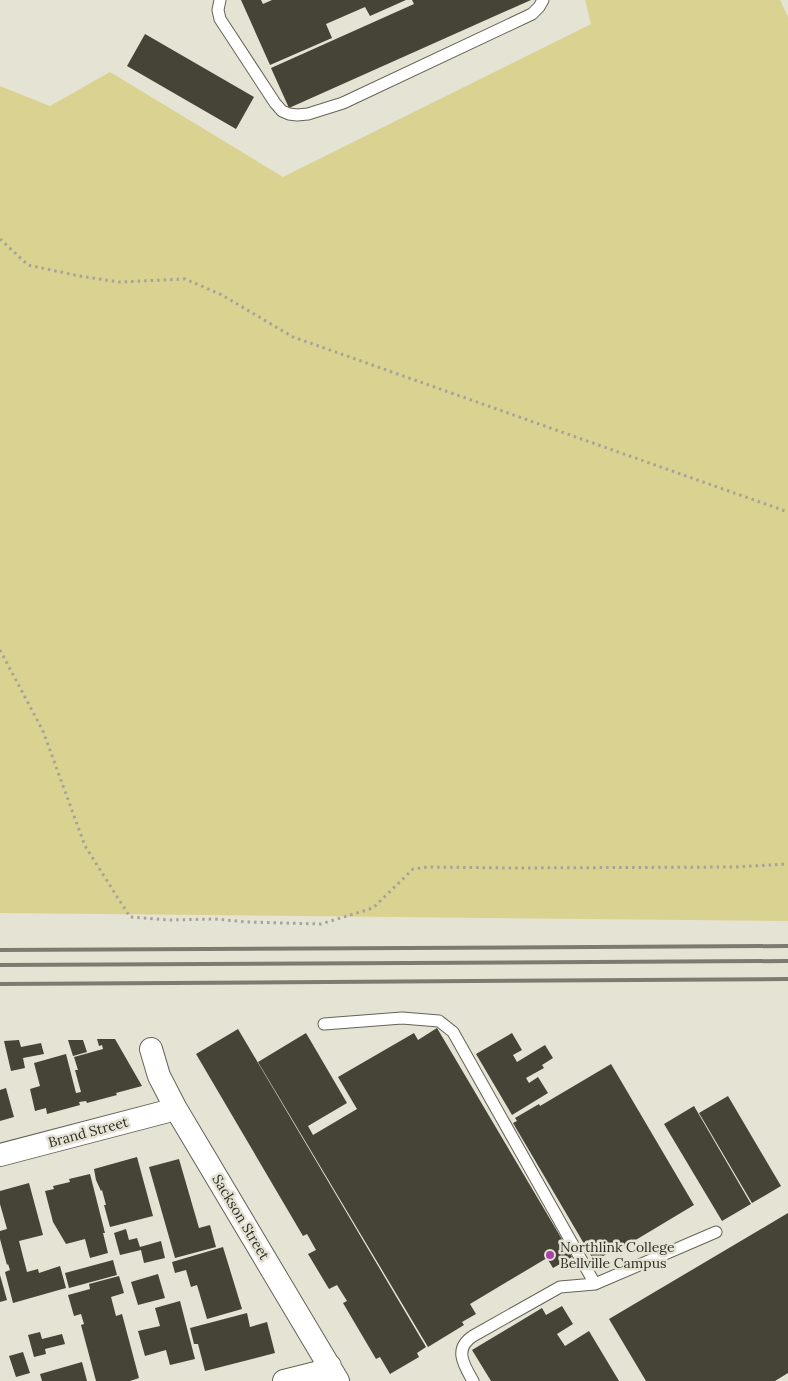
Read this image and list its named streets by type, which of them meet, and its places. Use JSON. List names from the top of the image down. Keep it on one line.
{"streets":{"street":["Brand Street","Sackson Street"]},"crossings":[["Brand Street","Sackson Street"]],"places":["Northlink College Bellville Campus"]}
